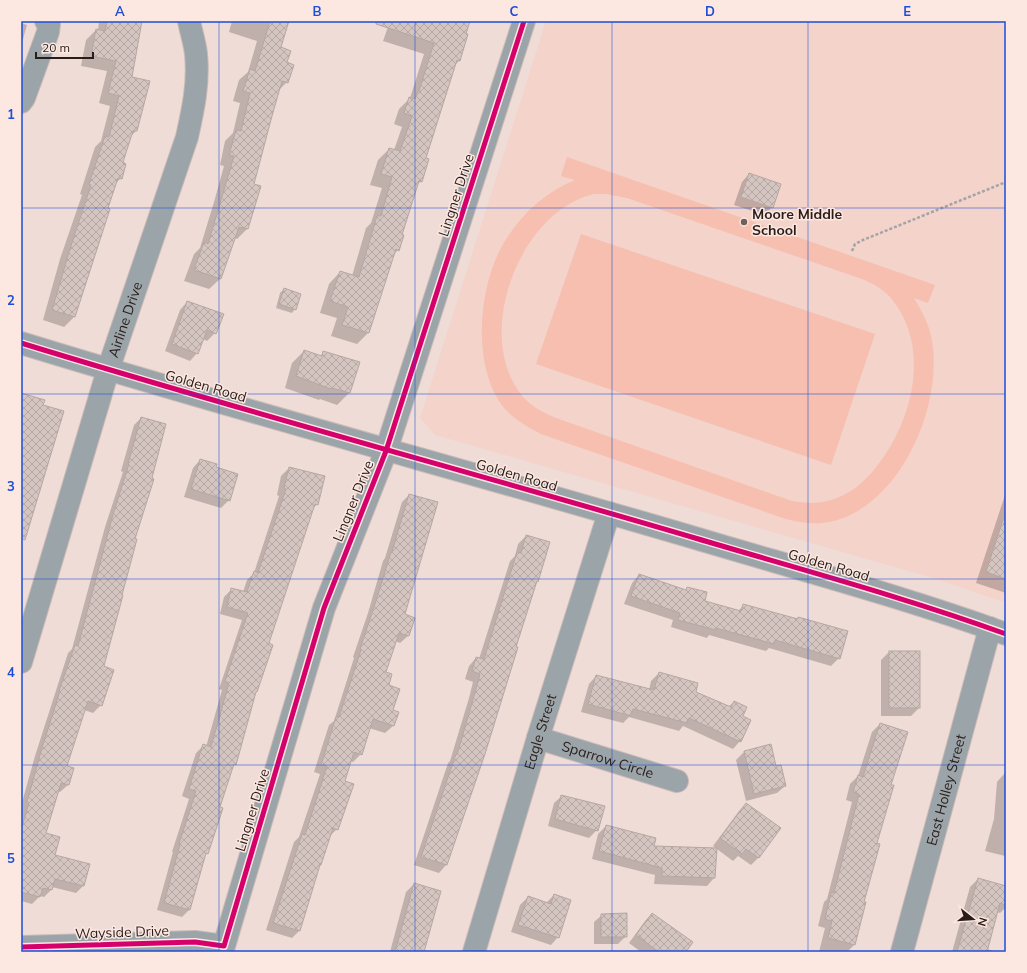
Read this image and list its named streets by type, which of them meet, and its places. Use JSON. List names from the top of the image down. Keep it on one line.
{"streets":{"street":["Lingner Drive","Airline Drive","Golden Road","Eagle Street","Sparrow Circle","East Holley Street","Wayside Drive"]},"crossings":[["Lingner Drive","Golden Road"],["Lingner Drive","Wayside Drive"],["Airline Drive","Golden Road"],["Golden Road","Eagle Street"],["Golden Road","East Holley Street"],["Eagle Street","Sparrow Circle"]],"places":["Moore Middle School"],"scale_bar":"20 m","north":"right","grid":{"columns":["A","B","C","D","E"],"rows":["1","2","3","4","5"]}}
